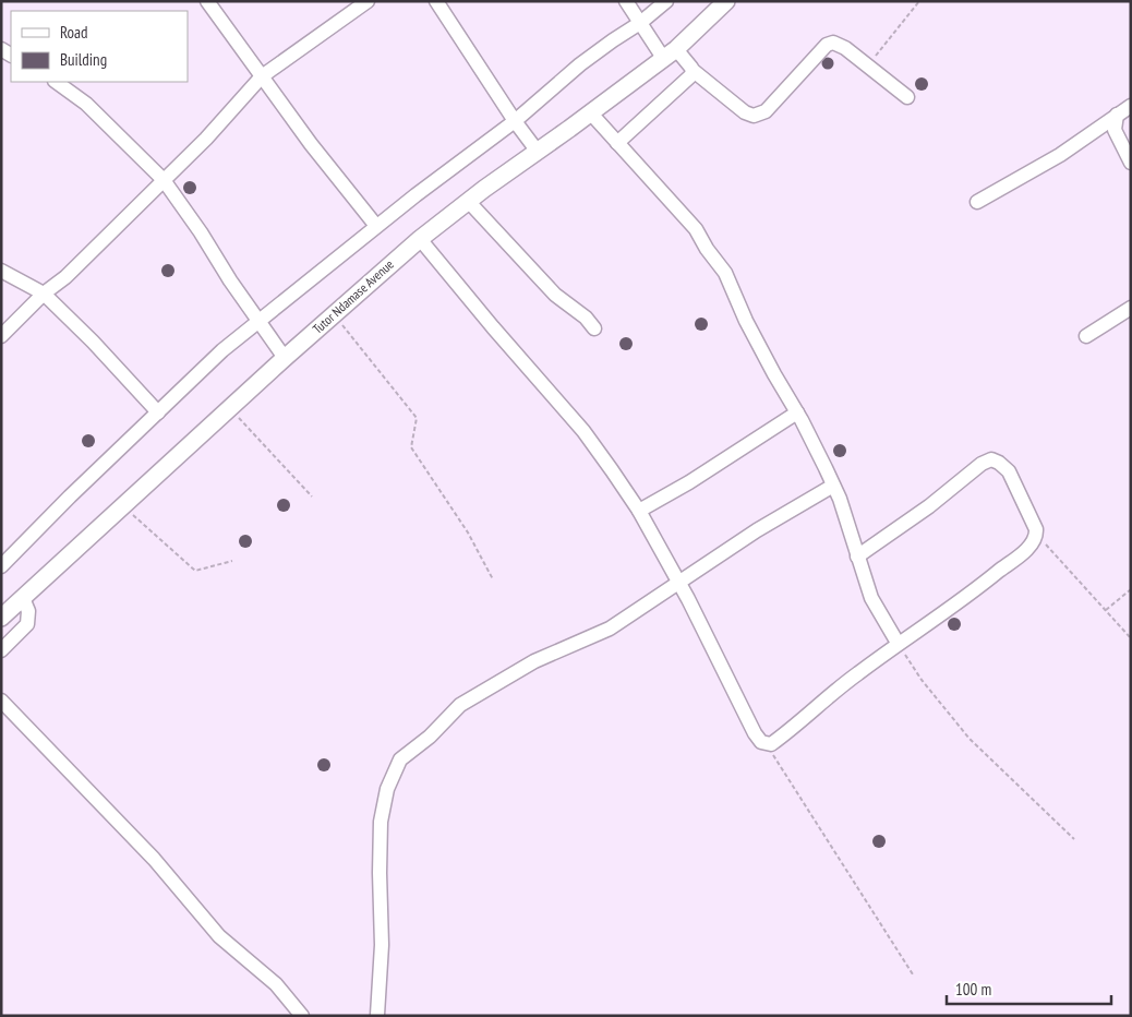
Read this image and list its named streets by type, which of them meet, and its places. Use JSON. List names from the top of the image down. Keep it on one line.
{"streets":{"street":["Tutor Ndamase Avenue"]},"legend":["Road","Building"],"scale_bar":"100 m"}
